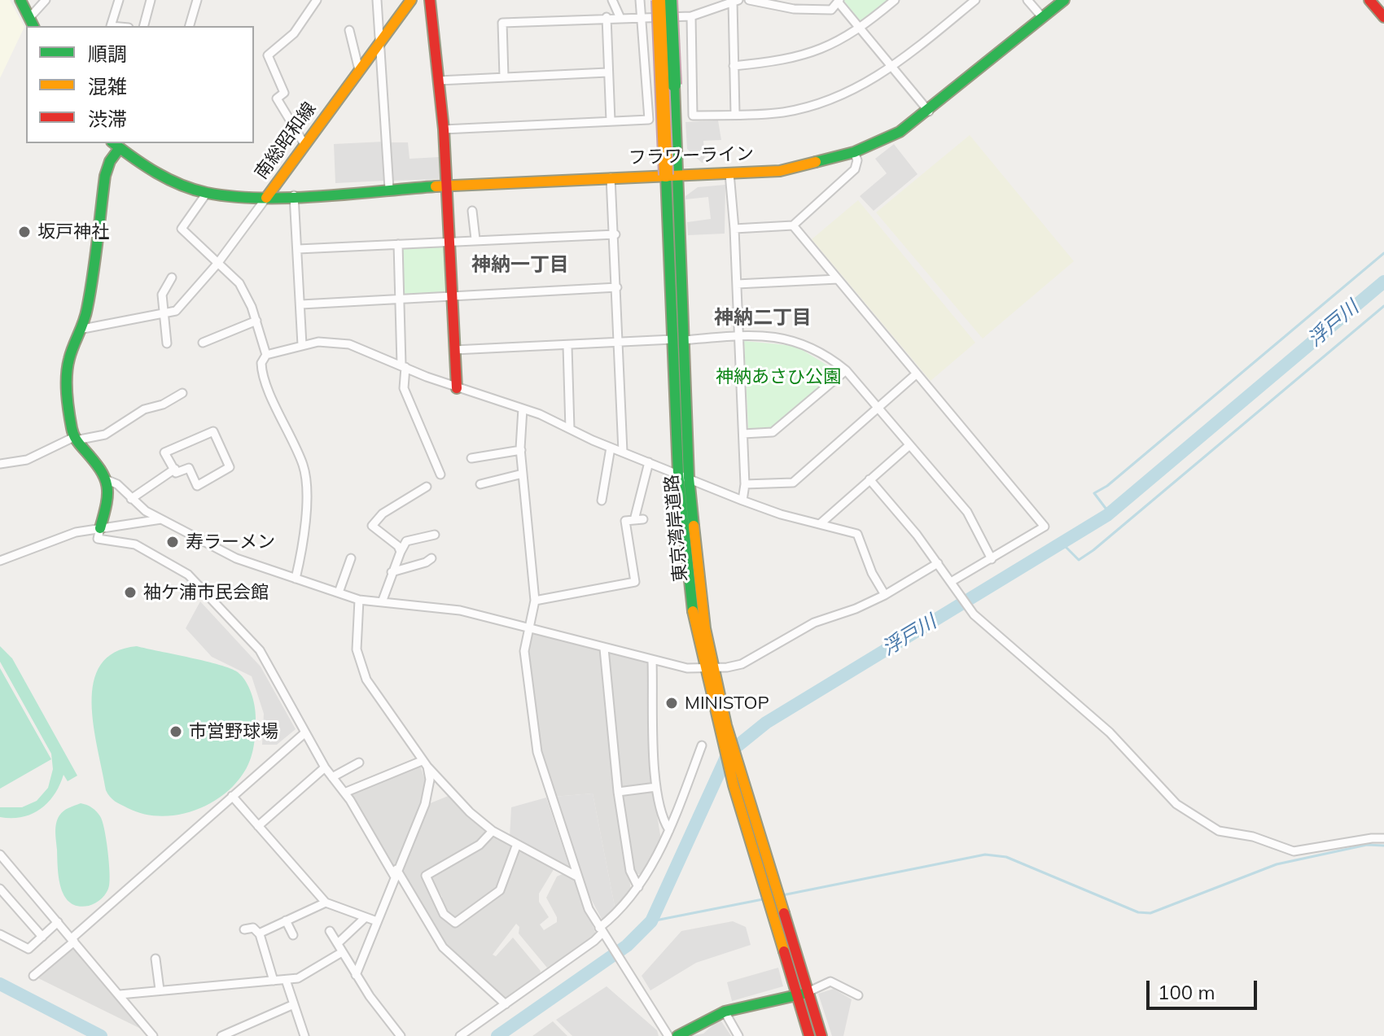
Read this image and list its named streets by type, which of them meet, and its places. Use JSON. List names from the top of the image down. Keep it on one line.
{"streets":{"main road":["南総昭和線","フラワーライン","東京湾岸道路"]},"crossings":[["南総昭和線","フラワーライン"],["フラワーライン","東京湾岸道路"]],"districts":["神納一丁目","神納二丁目"],"water":["浮戸川"],"parks":["神納あさひ公園"],"places":["坂戸神社","寿ラーメン","袖ケ浦市民会館","MINISTOP","市営野球場"],"legend":["順調","混雑","渋滞"],"scale_bar":"100 m"}
